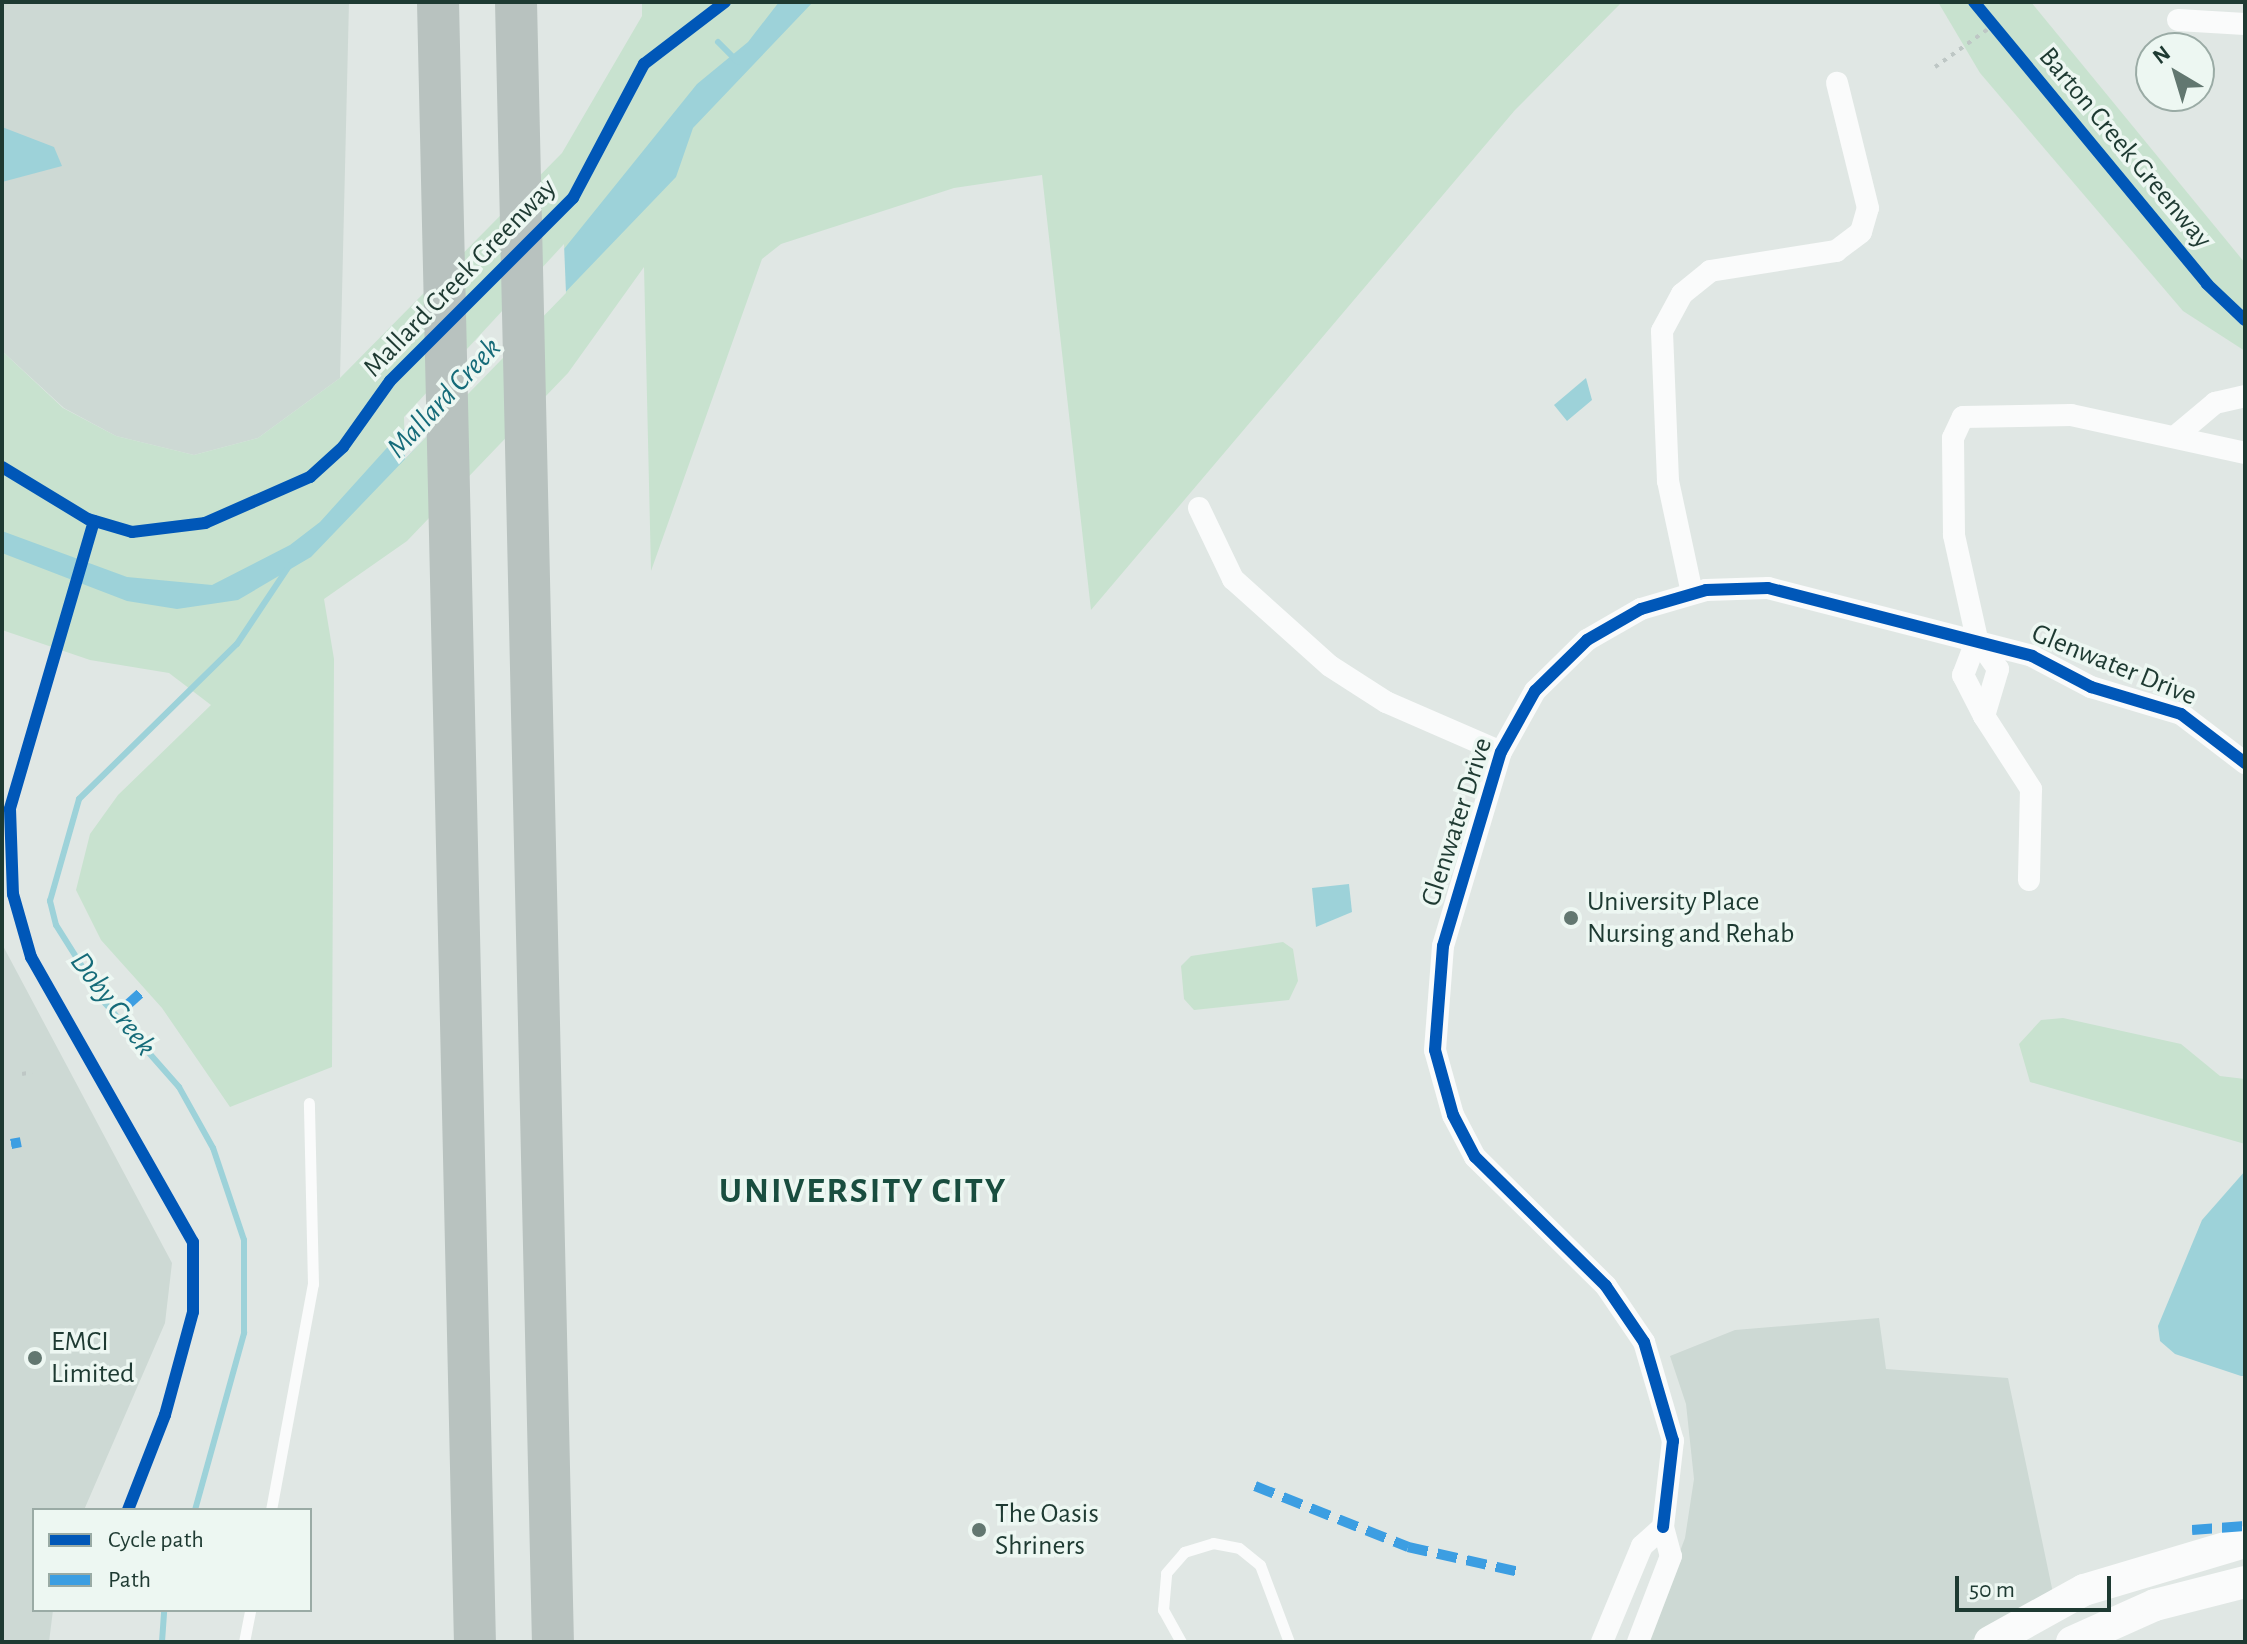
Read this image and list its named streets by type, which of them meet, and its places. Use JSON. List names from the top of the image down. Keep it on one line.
{"streets":{"street":["Glenwater Drive"],"cycle path":["Barton Creek Greenway","Mallard Creek Greenway"]},"districts":["UNIVERSITY CITY"],"water":["Mallard Creek","Doby Creek"],"places":["University Place Nursing and Rehab","EMCI Limited","The Oasis Shriners"],"legend":["Cycle path","Path"],"scale_bar":"50 m","north":"top left"}
